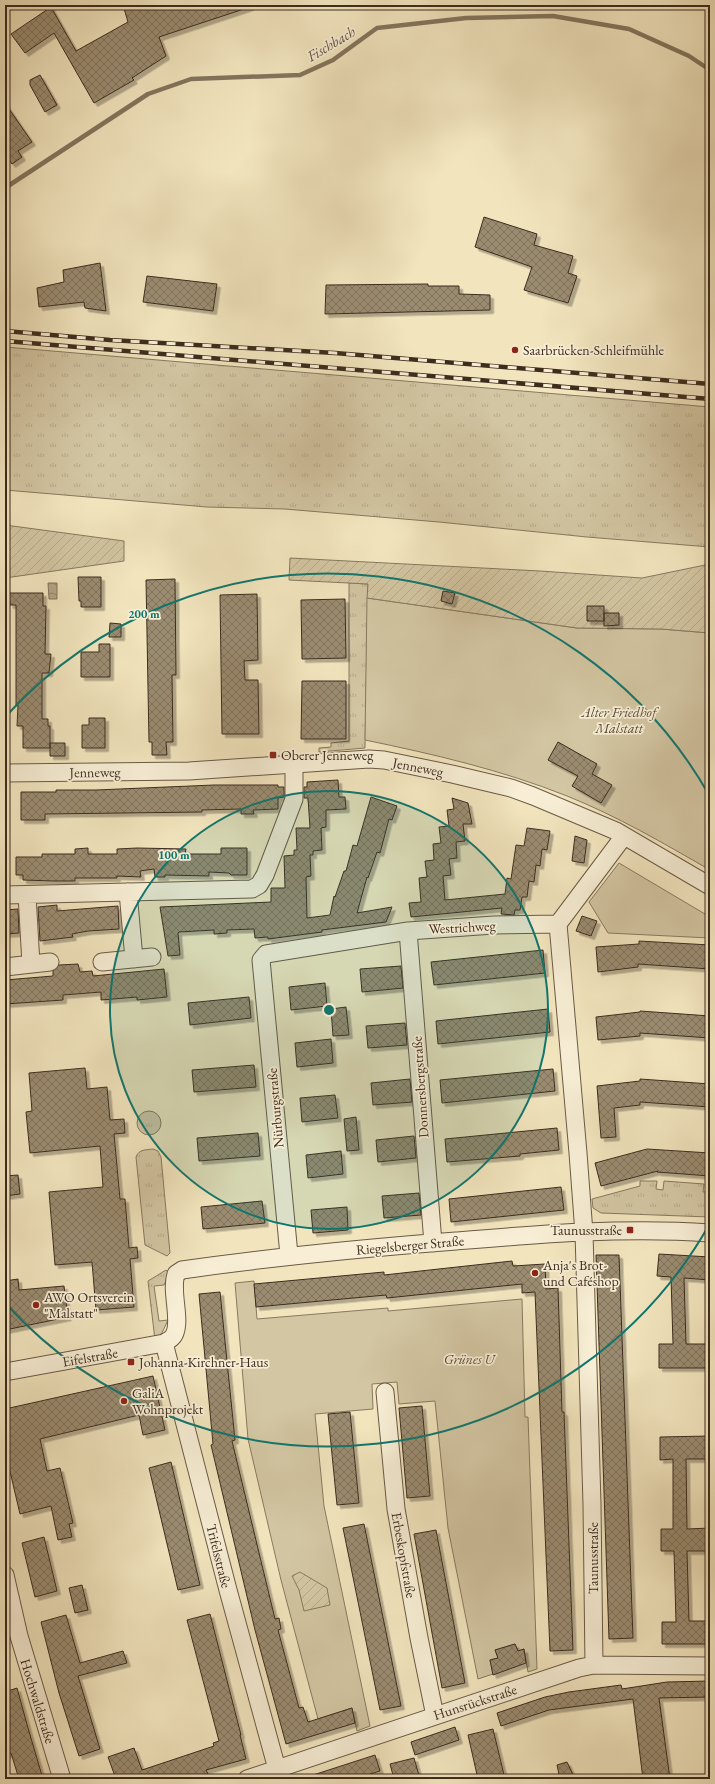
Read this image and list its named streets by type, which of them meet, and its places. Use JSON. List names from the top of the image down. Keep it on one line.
{"streets":{"street":["Jenneweg","Westrichweg","Donnersbergstraße","Nürburgstraße","Riegelsberger Straße","Eifelstraße","Erbeskopfstraße","Trifelsstraße","Taunusstraße","Hochwaldstraße","Hunsrückstraße"]},"crossings":[["Westrichweg","Donnersbergstraße"],["Westrichweg","Nürburgstraße"],["Westrichweg","Taunusstraße"],["Donnersbergstraße","Riegelsberger Straße"],["Nürburgstraße","Riegelsberger Straße"],["Riegelsberger Straße","Eifelstraße"],["Riegelsberger Straße","Trifelsstraße"],["Riegelsberger Straße","Taunusstraße"],["Eifelstraße","Trifelsstraße"],["Erbeskopfstraße","Hunsrückstraße"],["Trifelsstraße","Hunsrückstraße"],["Taunusstraße","Hunsrückstraße"]],"water":["Fischbach"],"parks":["Alter Friedhof Malstatt","Grünes U"],"places":{"other":["Saarbrücken-Schleifmühle","Anja's Brot- und Caféshop","AWO Ortsverein \"Malstatt\"","GaliA Wohnprojekt"],"transit":["Oberer Jenneweg","Taunusstraße","Johanna-Kirchner-Haus"]},"rings":["200 m","100 m"]}
